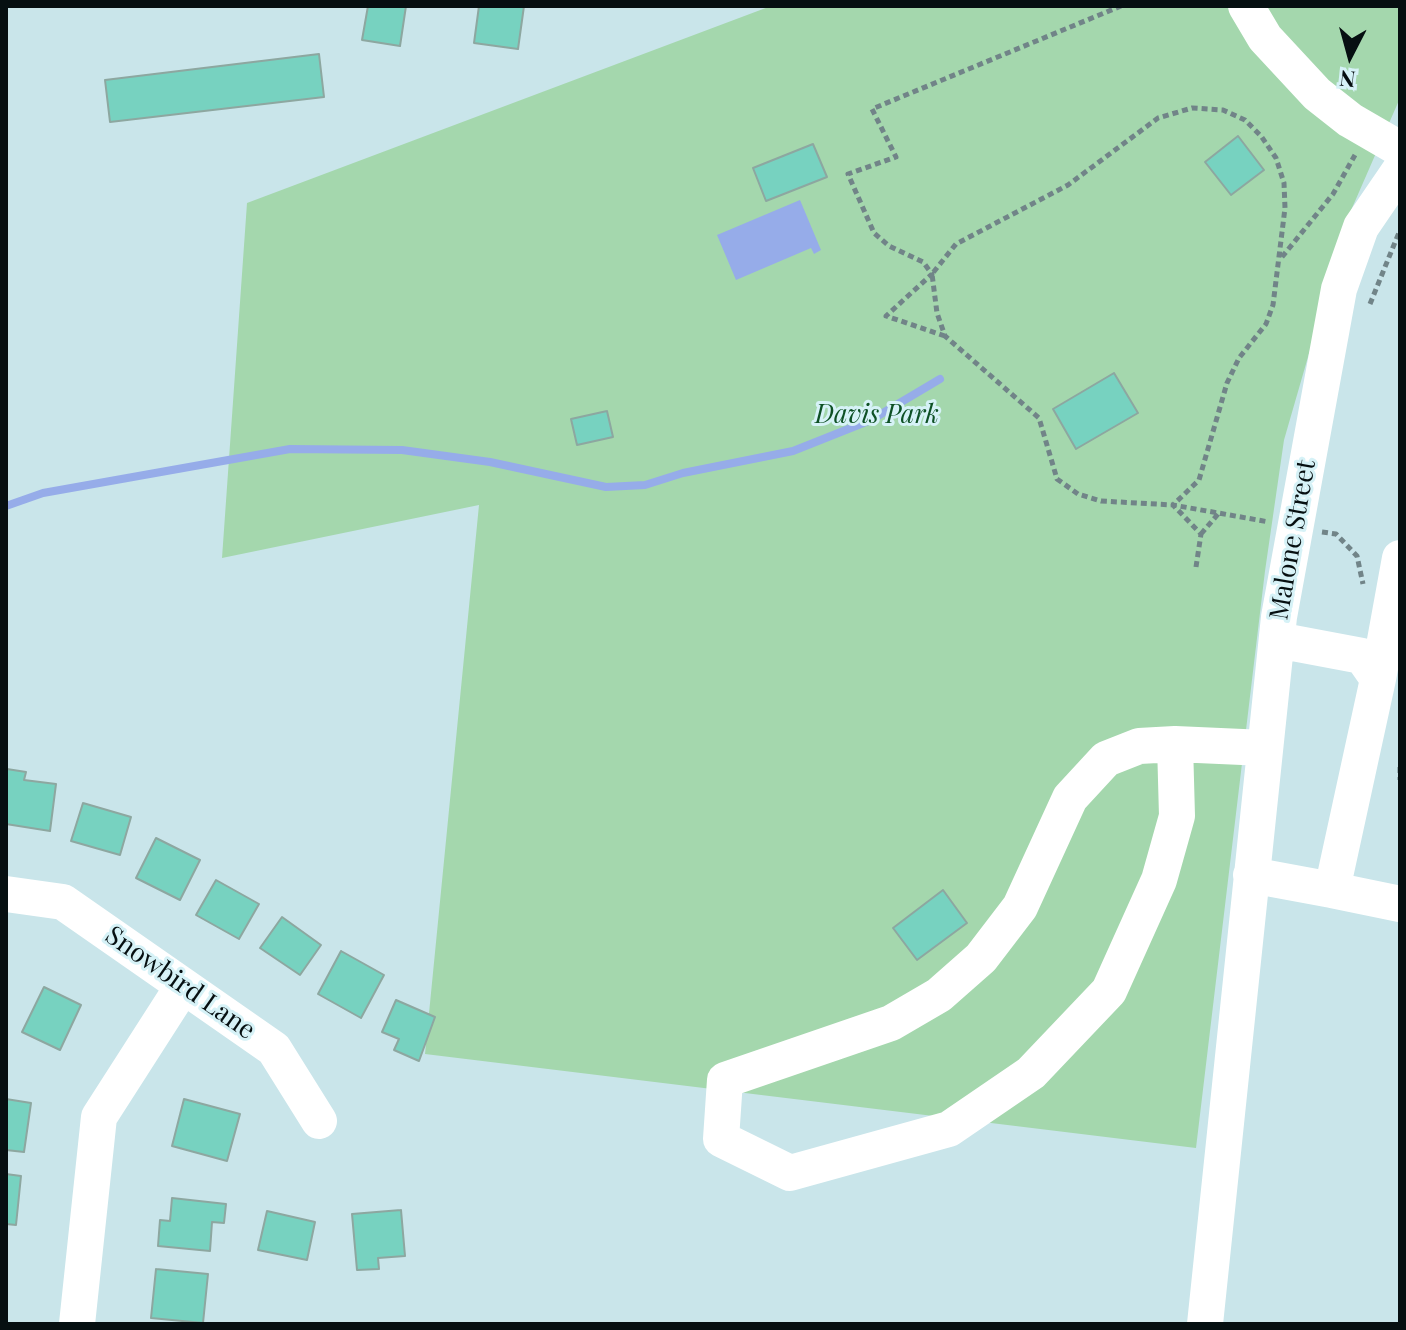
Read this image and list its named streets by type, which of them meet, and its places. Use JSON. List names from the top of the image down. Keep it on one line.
{"streets":{"street":["Malone Street","Snowbird Lane"]},"parks":["Davis Park"],"north":"bottom"}
